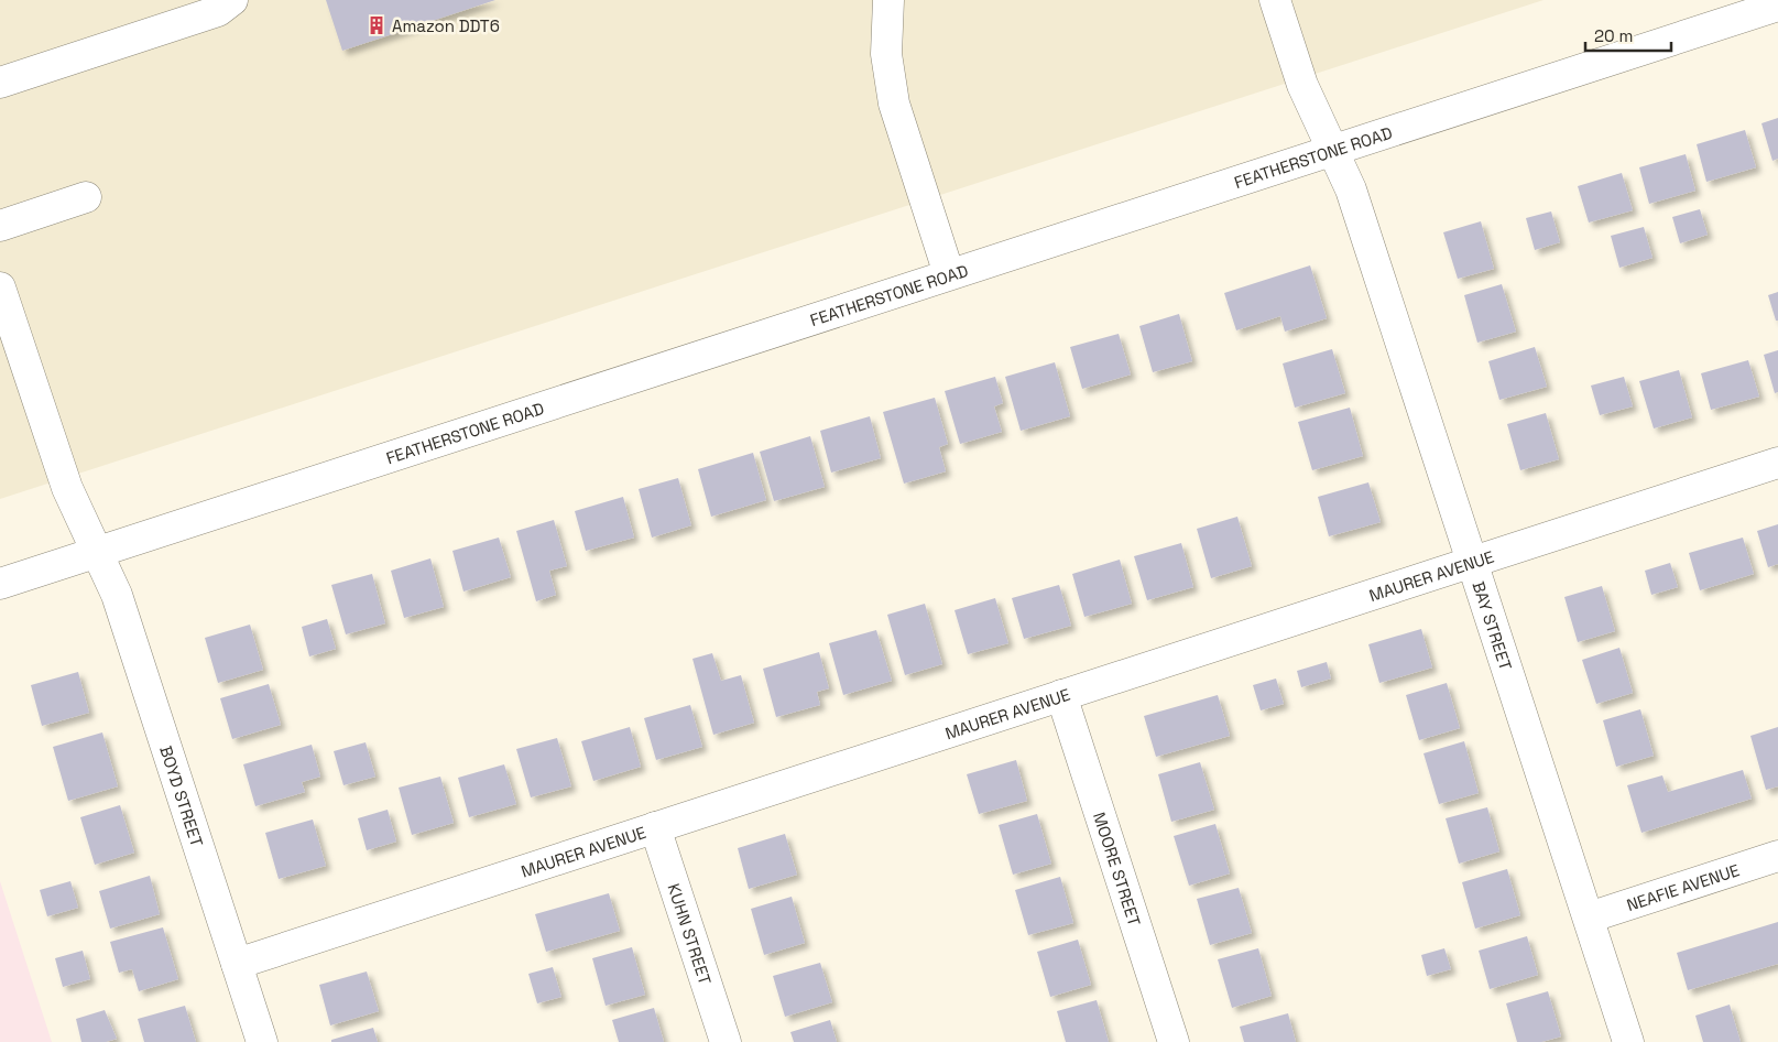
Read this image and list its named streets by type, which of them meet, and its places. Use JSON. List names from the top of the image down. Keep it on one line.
{"streets":{"street":["FEATHERSTONE ROAD","MAURER AVENUE","BAY STREET","BOYD STREET","MOORE STREET","NEAFIE AVENUE","KUHN STREET"]},"crossings":[["FEATHERSTONE ROAD","BAY STREET"],["FEATHERSTONE ROAD","BOYD STREET"],["MAURER AVENUE","BAY STREET"],["MAURER AVENUE","BOYD STREET"],["MAURER AVENUE","MOORE STREET"],["MAURER AVENUE","KUHN STREET"],["BAY STREET","NEAFIE AVENUE"]],"places":{"building":["Amazon DDT6"]},"scale_bar":"20 m"}
